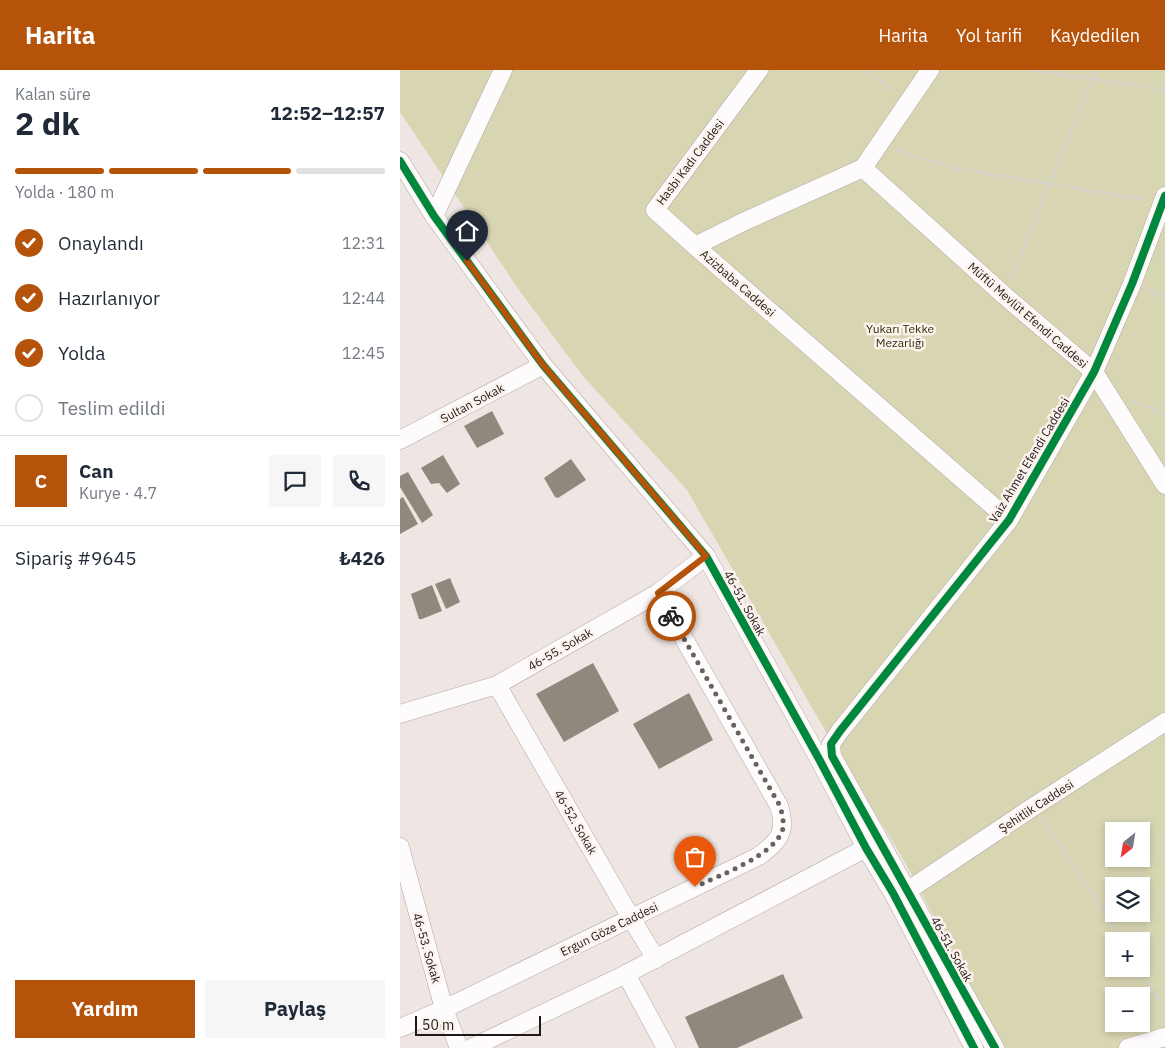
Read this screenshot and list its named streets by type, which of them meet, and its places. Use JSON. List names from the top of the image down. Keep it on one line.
{"streets":{"street":["Hasbi Kadı Caddesi","Azizbaba Caddesi","Müftü Mevlüt Efendi Caddesi","Sultan Sokak","Vaiz Ahmet Efendi Caddesi","46-51. Sokak","46-55. Sokak","Şehitlik Caddesi","46-52. Sokak","Ergun Göze Caddesi","46-53. Sokak"]},"crossings":[["Hasbi Kadı Caddesi","Azizbaba Caddesi"],["Azizbaba Caddesi","Müftü Mevlüt Efendi Caddesi"],["Azizbaba Caddesi","Vaiz Ahmet Efendi Caddesi"],["Müftü Mevlüt Efendi Caddesi","Vaiz Ahmet Efendi Caddesi"],["Sultan Sokak","46-51. Sokak"],["Vaiz Ahmet Efendi Caddesi","46-51. Sokak"],["46-51. Sokak","46-55. Sokak"],["46-51. Sokak","Şehitlik Caddesi"],["46-55. Sokak","46-52. Sokak"],["46-55. Sokak","Ergun Göze Caddesi"],["46-52. Sokak","Ergun Göze Caddesi"],["Ergun Göze Caddesi","46-53. Sokak"]],"parks":["Yukarı Tekke Mezarlığı"],"scale_bar":"50 m","north":"bottom left","page":{"header":"Harita","nav":["Harita","Yol tarifi","Kaydedilen"],"heading":["2 dk","Kalan süre","12:52–12:57"],"panel":["Can","Kurye · 4.7","Sipariş #9645","₺426"],"bar":"Yolda · 180 m","list":[["Onaylandı","12:31"],["Hazırlanıyor","12:44"],["Yolda","12:45"],"Teslim edildi"],"round":"C","map_buttons":["+","−"],"buttons":["Yardım","Paylaş"],"scale":"50 m"}}
